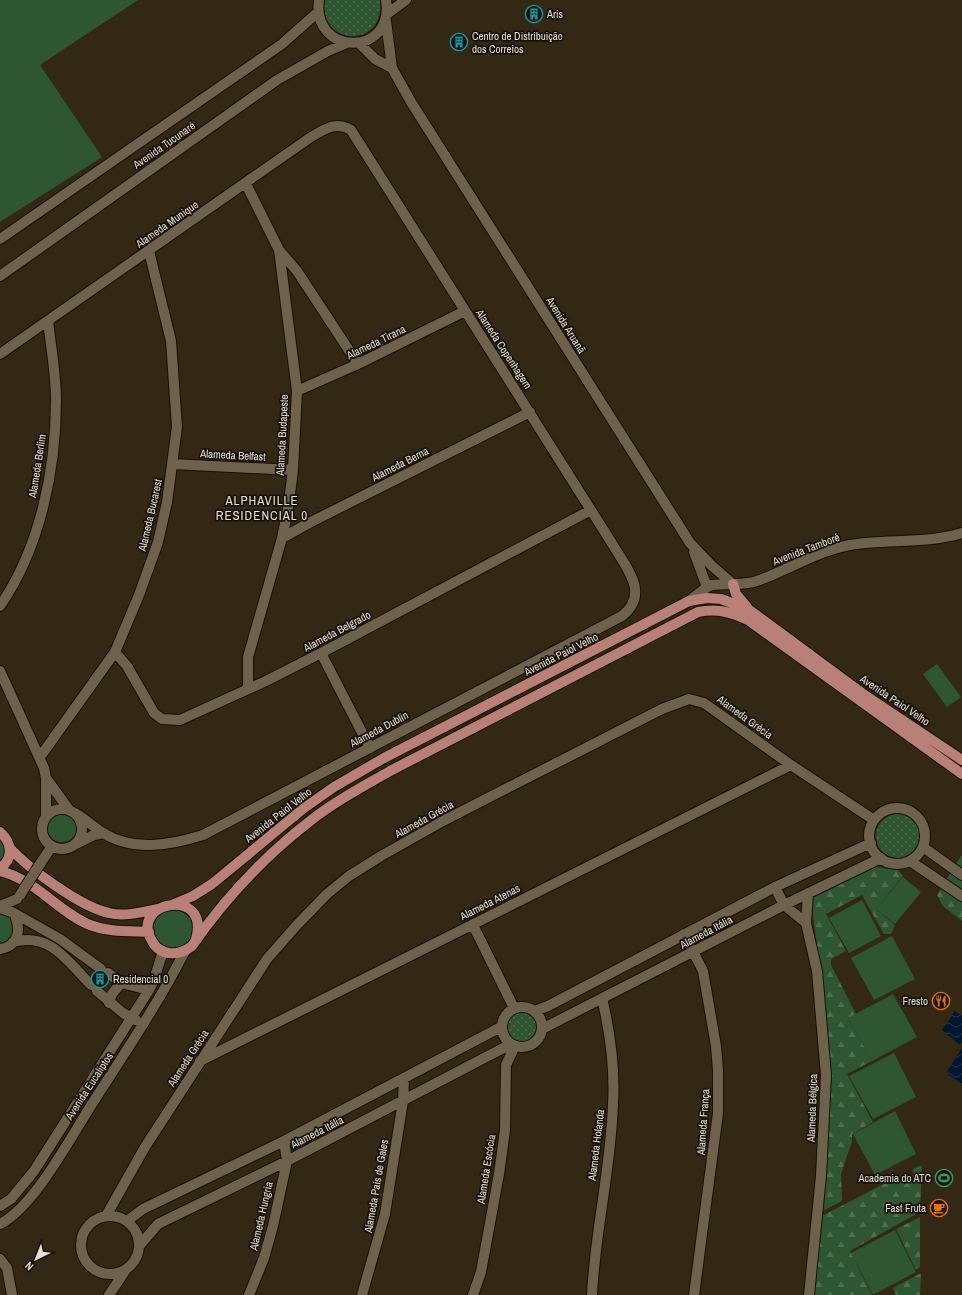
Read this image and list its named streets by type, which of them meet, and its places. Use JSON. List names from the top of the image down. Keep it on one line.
{"streets":{"main road":["Avenida Paiol Velho"],"street":["Avenida Tucunaré","Alameda Munique","Avenida Aruanã","Alameda Tirana","Alameda Copenhagem","Alameda Budapeste","Alameda Belfast","Alameda Berna","Alameda Berlim","Alameda Bucarest","Avenida Tamboré","Alameda Belgrado","Alameda Grécia","Alameda Dublin","Alameda Atenas","Alameda Itália","Avenida Eucaliptos","Alameda Bélgica","Alameda França","Alameda Holanda","Alameda Escócia","Alameda País de Gales","Alameda Hungria"]},"crossings":[["Alameda Munique","Alameda Copenhagem"],["Alameda Munique","Alameda Budapeste"],["Alameda Munique","Alameda Berlim"],["Alameda Munique","Alameda Bucarest"],["Avenida Aruanã","Avenida Tamboré"],["Alameda Tirana","Alameda Copenhagem"],["Alameda Tirana","Alameda Budapeste"],["Alameda Copenhagem","Alameda Berna"],["Alameda Copenhagem","Alameda Belgrado"],["Alameda Copenhagem","Alameda Dublin"],["Alameda Budapeste","Alameda Belfast"],["Alameda Budapeste","Alameda Berna"],["Alameda Budapeste","Alameda Belgrado"],["Alameda Belfast","Alameda Bucarest"],["Alameda Bucarest","Alameda Belgrado"],["Avenida Paiol Velho","Avenida Eucaliptos"],["Alameda Grécia","Alameda Atenas"],["Alameda Grécia","Alameda Itália"],["Alameda Itália","Alameda Bélgica"],["Alameda Itália","Alameda França"],["Alameda Itália","Alameda Holanda"],["Alameda Itália","Alameda Escócia"],["Alameda Itália","Alameda País de Gales"],["Alameda Itália","Alameda Hungria"]],"districts":["ALPHAVILLE RESIDENCIAL 0"],"places":{"building":["Aris","Centro de Distribuição dos Correios","Residencial 0"],"restaurant":["Fresto"],"sports":["Academia do ATC"],"cafe":["Fast Fruta"]},"north":"bottom left"}
